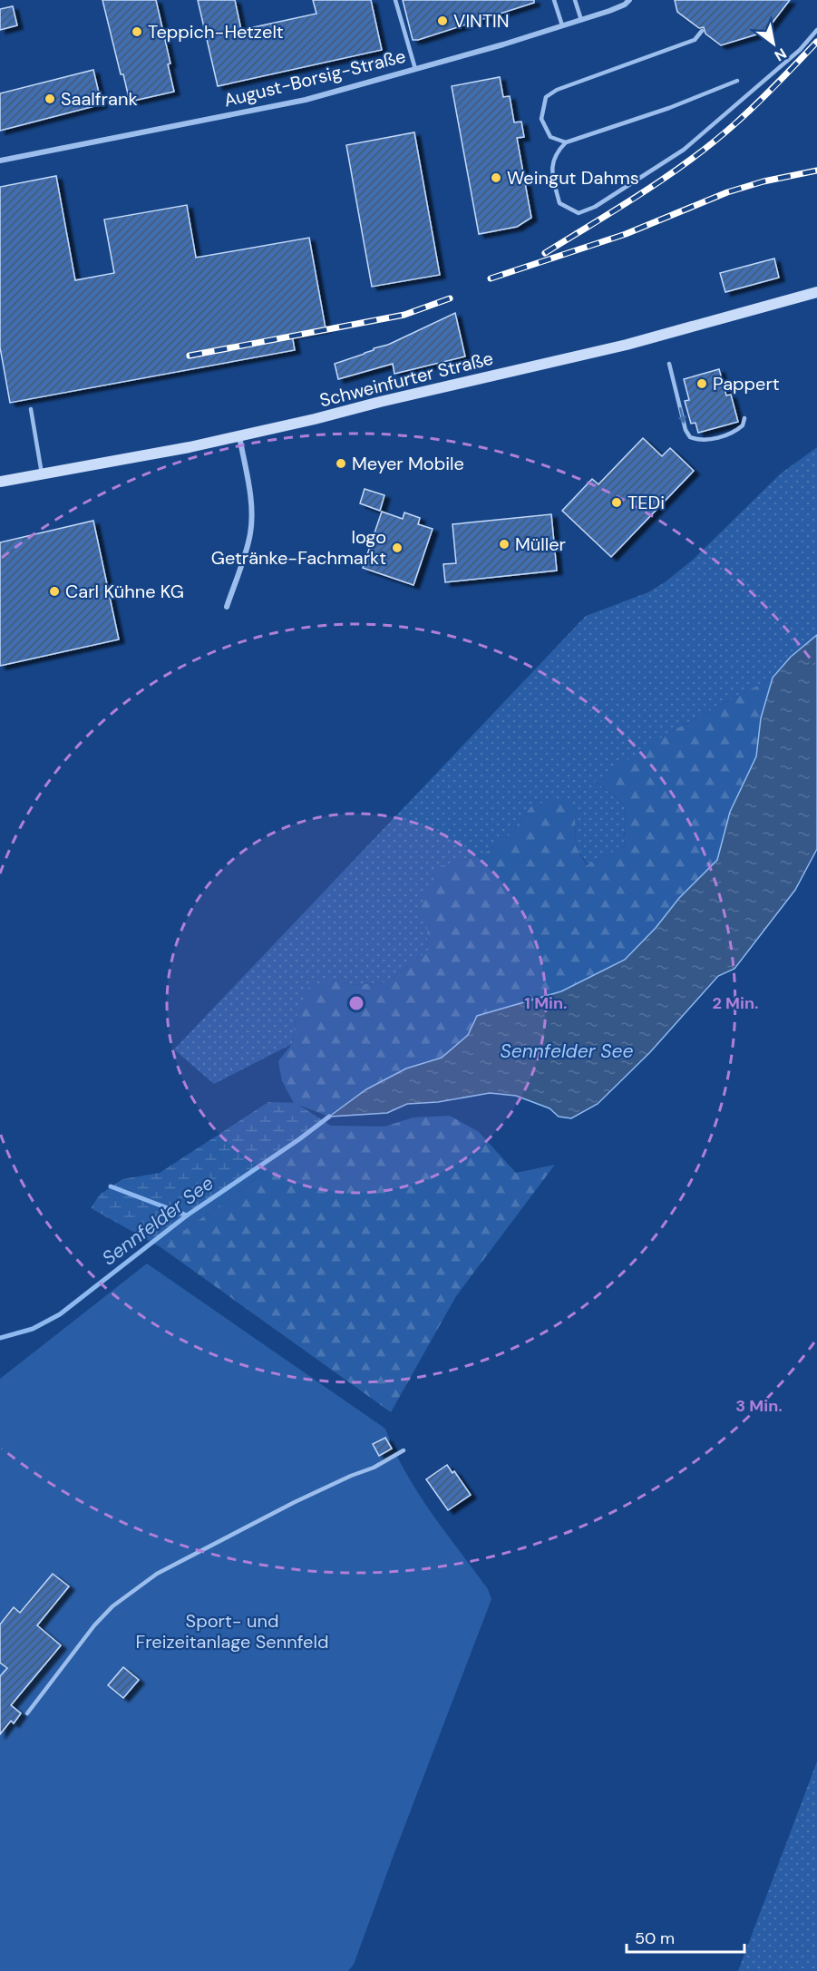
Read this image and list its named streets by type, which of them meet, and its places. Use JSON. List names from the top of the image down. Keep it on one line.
{"streets":{"main road":["Schweinfurter Straße"],"street":["August-Borsig-Straße"]},"water":["Sennfelder See"],"parks":["Sport- und Freizeitanlage Sennfeld"],"places":["VINTIN","Teppich-Hetzelt","Saalfrank","Weingut Dahms","Pappert","Meyer Mobile","TEDi","Müller","logo Getränke-Fachmarkt","Carl Kühne KG"],"scale_bar":"50 m","north":"bottom right","rings":["1 Min.","2 Min.","3 Min."]}
